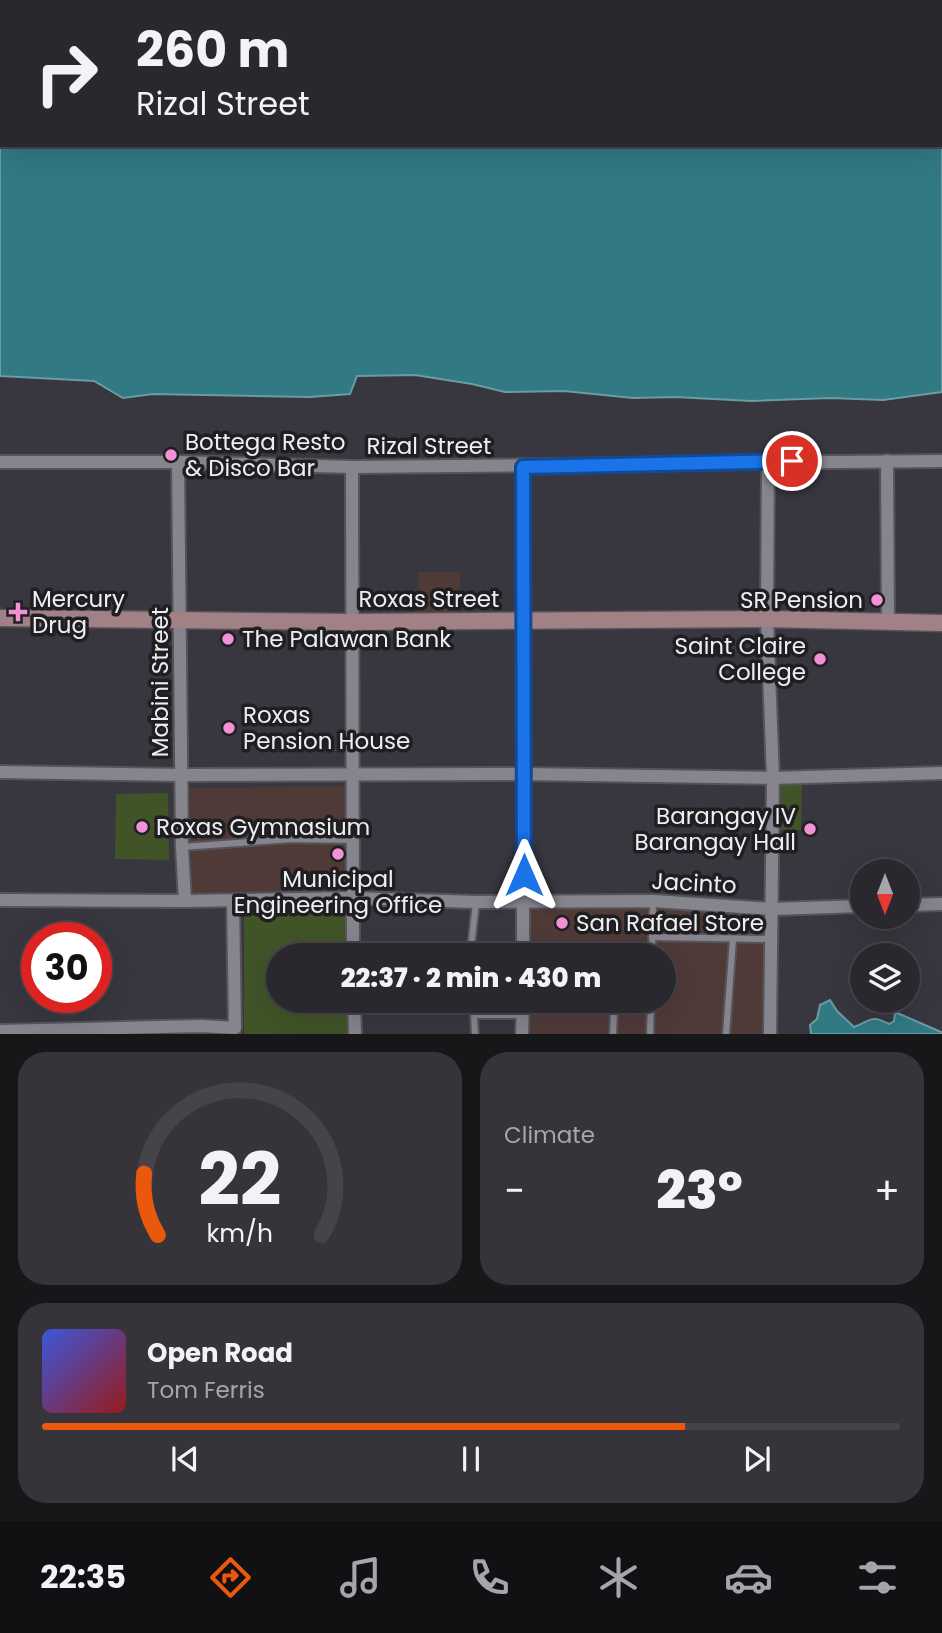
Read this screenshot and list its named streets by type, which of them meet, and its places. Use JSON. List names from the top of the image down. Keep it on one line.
{"streets":{"main road":["Roxas Street"],"street":["Rizal Street","Mabini Street","Jacinto"]},"crossings":[["Rizal Street","Mabini Street"],["Roxas Street","Mabini Street"],["Mabini Street","Jacinto"]],"places":{"other":["Bottega Resto & Disco Bar","SR Pension","The Palawan Bank","Saint Claire College","Roxas Pension House","Roxas Gymnasium","Barangay IV Barangay Hall","Municipal Engineering Office","San Rafael Store"],"health":["Mercury Drug"]},"north":"bottom","page":{"turn":["260 m","Rizal Street"],"limit":"30","trip":"22:37 · 2 min · 430 m","tile":"Climate","heat":["−","23°","+"],"song":["Open Road","Tom Ferris"],"tabs":"22:35","gauge":["22","km/h"]}}
